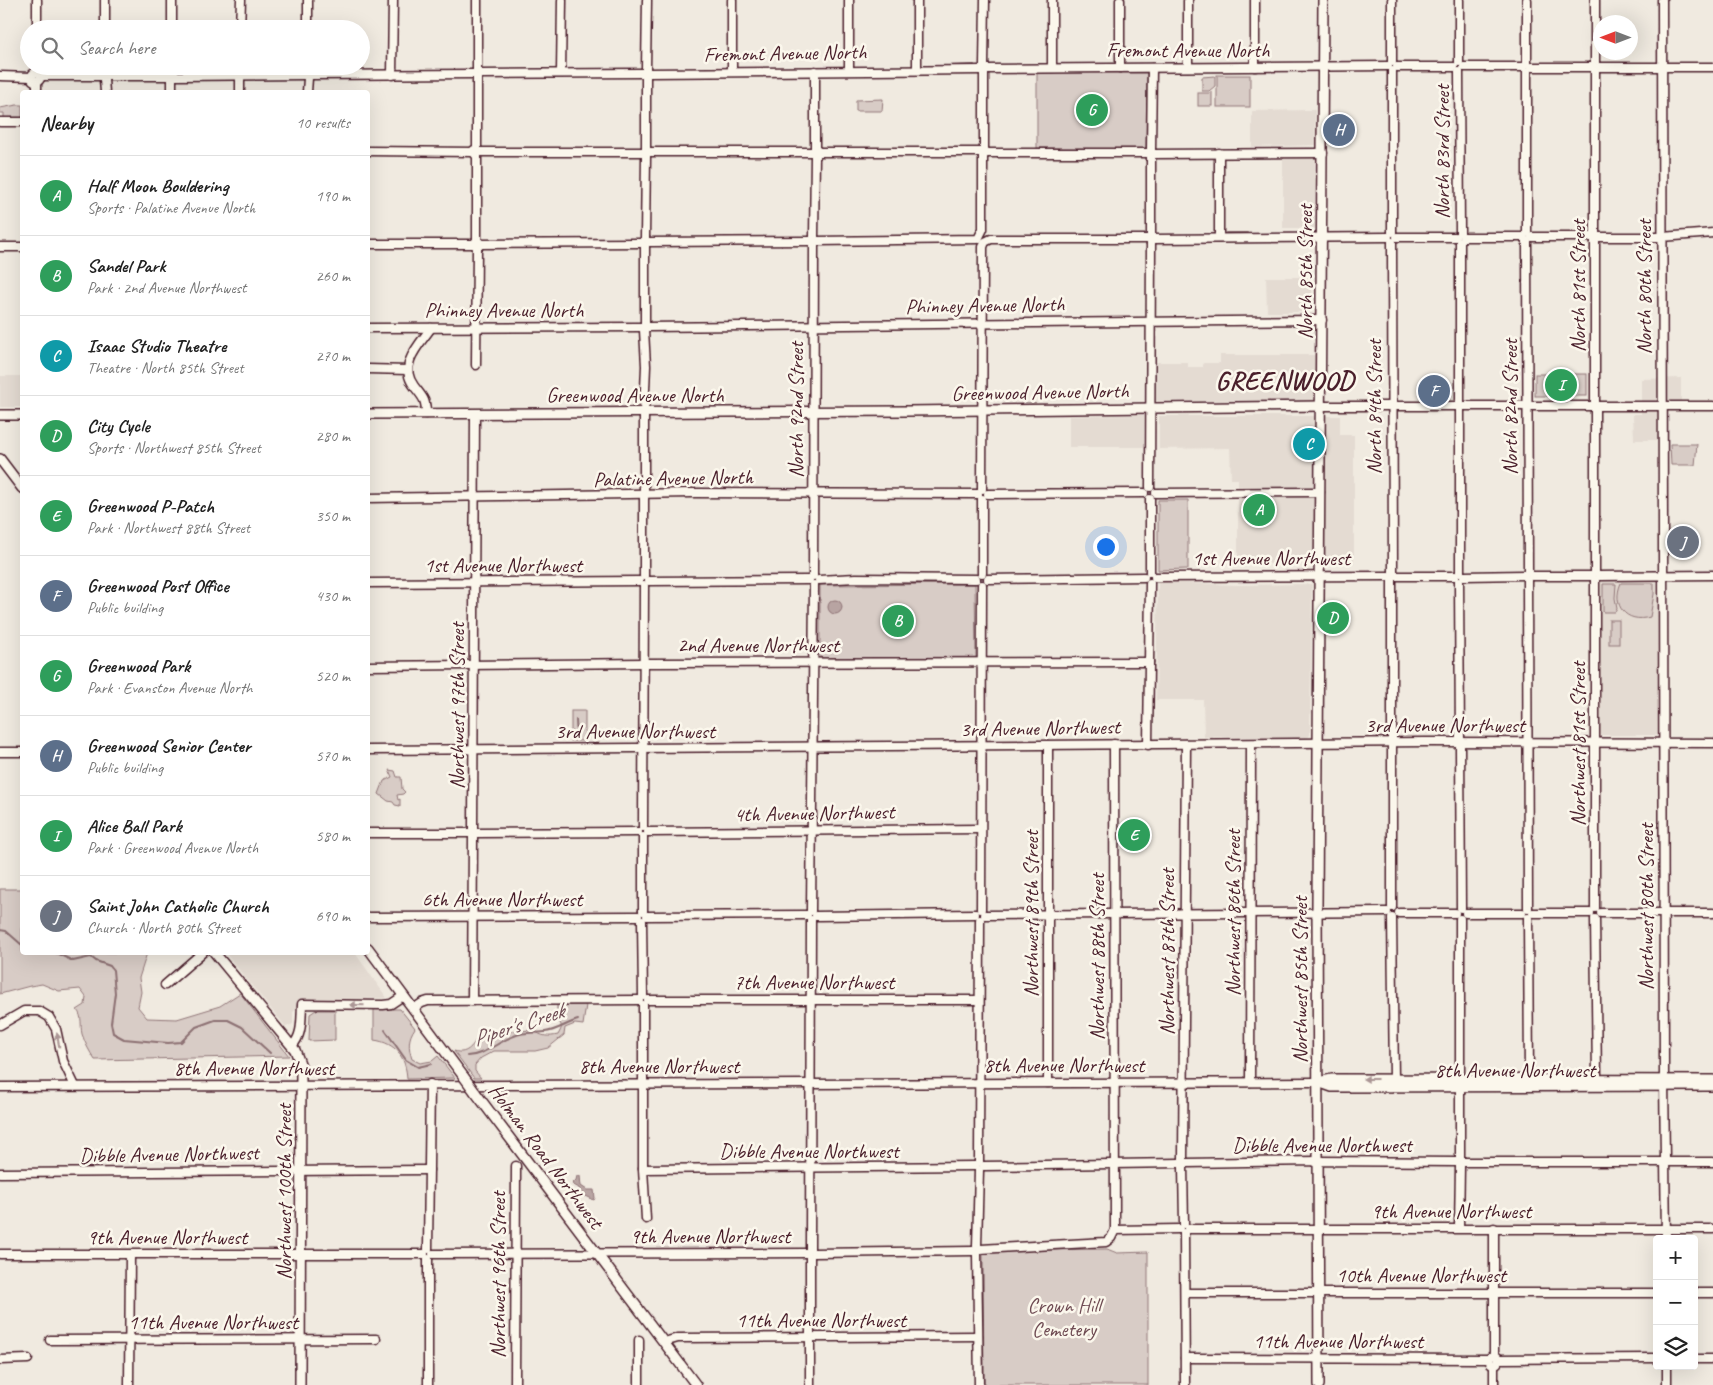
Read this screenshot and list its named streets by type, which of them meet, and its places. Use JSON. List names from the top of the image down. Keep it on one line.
{"streets":{"main road":["North 85th Street","Greenwood Avenue North","Northwest 85th Street","8th Avenue Northwest","Holman Road Northwest","Northwest 100th Street"],"street":["Fremont Avenue North","North 83rd Street","North 81st Street","North 80th Street","Phinney Avenue North","North 84th Street","North 82nd Street","North 92nd Street","Palatine Avenue North","1st Avenue Northwest","2nd Avenue Northwest","Northwest 97th Street","3rd Avenue Northwest","Northwest 81st Street","4th Avenue Northwest","6th Avenue Northwest","Northwest 80th Street","Northwest 86th Street","Northwest 89th Street","Northwest 87th Street","Northwest 88th Street","7th Avenue Northwest","Dibble Avenue Northwest","9th Avenue Northwest","Northwest 96th Street","10th Avenue Northwest","11th Avenue Northwest"]},"crossings":[["Fremont Avenue North","North 83rd Street"],["Fremont Avenue North","North 85th Street"],["Fremont Avenue North","North 81st Street"],["Fremont Avenue North","North 80th Street"],["Fremont Avenue North","North 84th Street"],["Fremont Avenue North","North 82nd Street"],["Fremont Avenue North","North 92nd Street"],["North 83rd Street","Greenwood Avenue North"],["North 83rd Street","1st Avenue Northwest"],["North 83rd Street","3rd Avenue Northwest"],["North 83rd Street","6th Avenue Northwest"],["North 83rd Street","8th Avenue Northwest"],["North 83rd Street","Dibble Avenue Northwest"],["North 83rd Street","9th Avenue Northwest"],["North 85th Street","Phinney Avenue North"],["North 85th Street","Greenwood Avenue North"],["North 85th Street","Palatine Avenue North"],["North 85th Street","1st Avenue Northwest"],["North 85th Street","Northwest 85th Street"],["North 81st Street","Greenwood Avenue North"],["North 81st Street","1st Avenue Northwest"],["North 81st Street","Northwest 81st Street"],["North 80th Street","Greenwood Avenue North"],["North 80th Street","1st Avenue Northwest"],["North 80th Street","Northwest 80th Street"],["Phinney Avenue North","North 92nd Street"],["Greenwood Avenue North","North 84th Street"],["Greenwood Avenue North","North 82nd Street"],["Greenwood Avenue North","North 92nd Street"],["Greenwood Avenue North","Northwest 97th Street"],["North 84th Street","1st Avenue Northwest"],["North 84th Street","3rd Avenue Northwest"],["North 84th Street","6th Avenue Northwest"],["North 84th Street","8th Avenue Northwest"],["North 82nd Street","1st Avenue Northwest"],["North 82nd Street","3rd Avenue Northwest"],["North 82nd Street","6th Avenue Northwest"],["North 82nd Street","8th Avenue Northwest"],["North 92nd Street","Palatine Avenue North"],["North 92nd Street","1st Avenue Northwest"],["North 92nd Street","2nd Avenue Northwest"],["North 92nd Street","3rd Avenue Northwest"],["North 92nd Street","4th Avenue Northwest"],["North 92nd Street","6th Avenue Northwest"],["North 92nd Street","7th Avenue Northwest"],["North 92nd Street","8th Avenue Northwest"],["North 92nd Street","Dibble Avenue Northwest"],["North 92nd Street","9th Avenue Northwest"],["North 92nd Street","11th Avenue Northwest"],["Palatine Avenue North","Northwest 97th Street"],["1st Avenue Northwest","Northwest 97th Street"],["1st Avenue Northwest","Northwest 81st Street"],["1st Avenue Northwest","Northwest 80th Street"],["1st Avenue Northwest","Northwest 85th Street"],["2nd Avenue Northwest","Northwest 97th Street"],["Northwest 97th Street","3rd Avenue Northwest"],["Northwest 97th Street","4th Avenue Northwest"],["Northwest 97th Street","6th Avenue Northwest"],["Northwest 97th Street","7th Avenue Northwest"],["3rd Avenue Northwest","Northwest 81st Street"],["3rd Avenue Northwest","Northwest 80th Street"],["3rd Avenue Northwest","Northwest 86th Street"],["3rd Avenue Northwest","Northwest 89th Street"],["3rd Avenue Northwest","Northwest 87th Street"],["3rd Avenue Northwest","Northwest 88th Street"],["3rd Avenue Northwest","Northwest 85th Street"],["Northwest 81st Street","6th Avenue Northwest"],["Northwest 81st Street","8th Avenue Northwest"],["6th Avenue Northwest","Northwest 80th Street"],["6th Avenue Northwest","Northwest 86th Street"],["6th Avenue Northwest","Northwest 89th Street"],["6th Avenue Northwest","Northwest 87th Street"],["6th Avenue Northwest","Northwest 88th Street"],["6th Avenue Northwest","Northwest 85th Street"],["Northwest 80th Street","8th Avenue Northwest"],["Northwest 80th Street","Dibble Avenue Northwest"],["Northwest 80th Street","9th Avenue Northwest"],["Northwest 86th Street","8th Avenue Northwest"],["Northwest 89th Street","8th Avenue Northwest"],["Northwest 87th Street","8th Avenue Northwest"],["Northwest 87th Street","Dibble Avenue Northwest"],["Northwest 87th Street","9th Avenue Northwest"],["Northwest 87th Street","10th Avenue Northwest"],["Northwest 87th Street","11th Avenue Northwest"],["Northwest 88th Street","8th Avenue Northwest"],["Northwest 88th Street","Dibble Avenue Northwest"],["Northwest 88th Street","9th Avenue Northwest"],["Northwest 85th Street","8th Avenue Northwest"],["Northwest 85th Street","Dibble Avenue Northwest"],["Northwest 85th Street","9th Avenue Northwest"],["Northwest 85th Street","10th Avenue Northwest"],["Northwest 85th Street","11th Avenue Northwest"],["7th Avenue Northwest","Holman Road Northwest"],["8th Avenue Northwest","Northwest 100th Street"],["Dibble Avenue Northwest","Northwest 100th Street"],["Holman Road Northwest","9th Avenue Northwest"],["Holman Road Northwest","11th Avenue Northwest"],["Northwest 100th Street","9th Avenue Northwest"],["Northwest 100th Street","11th Avenue Northwest"],["9th Avenue Northwest","Northwest 96th Street"]],"districts":["GREENWOOD"],"water":["Piper's Creek"],"parks":["Crown Hill Cemetery"],"north":"left","page":{"search":"Search here","heading":["Nearby","10 results"],"pins":["G","H","I","F","C","A","J","D","B","E"],"list":[{"mark":"A","name":"Half Moon Bouldering","note":"Sports · Palatine Avenue North","value":"190 m"},{"mark":"B","name":"Sandel Park","note":"Park · 2nd Avenue Northwest","value":"260 m"},{"mark":"C","name":"Isaac Studio Theatre","note":"Theatre · North 85th Street","value":"270 m"},{"mark":"D","name":"City Cycle","note":"Sports · Northwest 85th Street","value":"280 m"},{"mark":"E","name":"Greenwood P-Patch","note":"Park · Northwest 88th Street","value":"350 m"},{"mark":"F","name":"Greenwood Post Office","note":"Public building","value":"430 m"},{"mark":"G","name":"Greenwood Park","note":"Park · Evanston Avenue North","value":"520 m"},{"mark":"H","name":"Greenwood Senior Center","note":"Public building","value":"570 m"},{"mark":"I","name":"Alice Ball Park","note":"Park · Greenwood Avenue North","value":"580 m"},{"mark":"J","name":"Saint John Catholic Church","note":"Church · North 80th Street","value":"690 m"}],"map_buttons":["+","−"]}}
